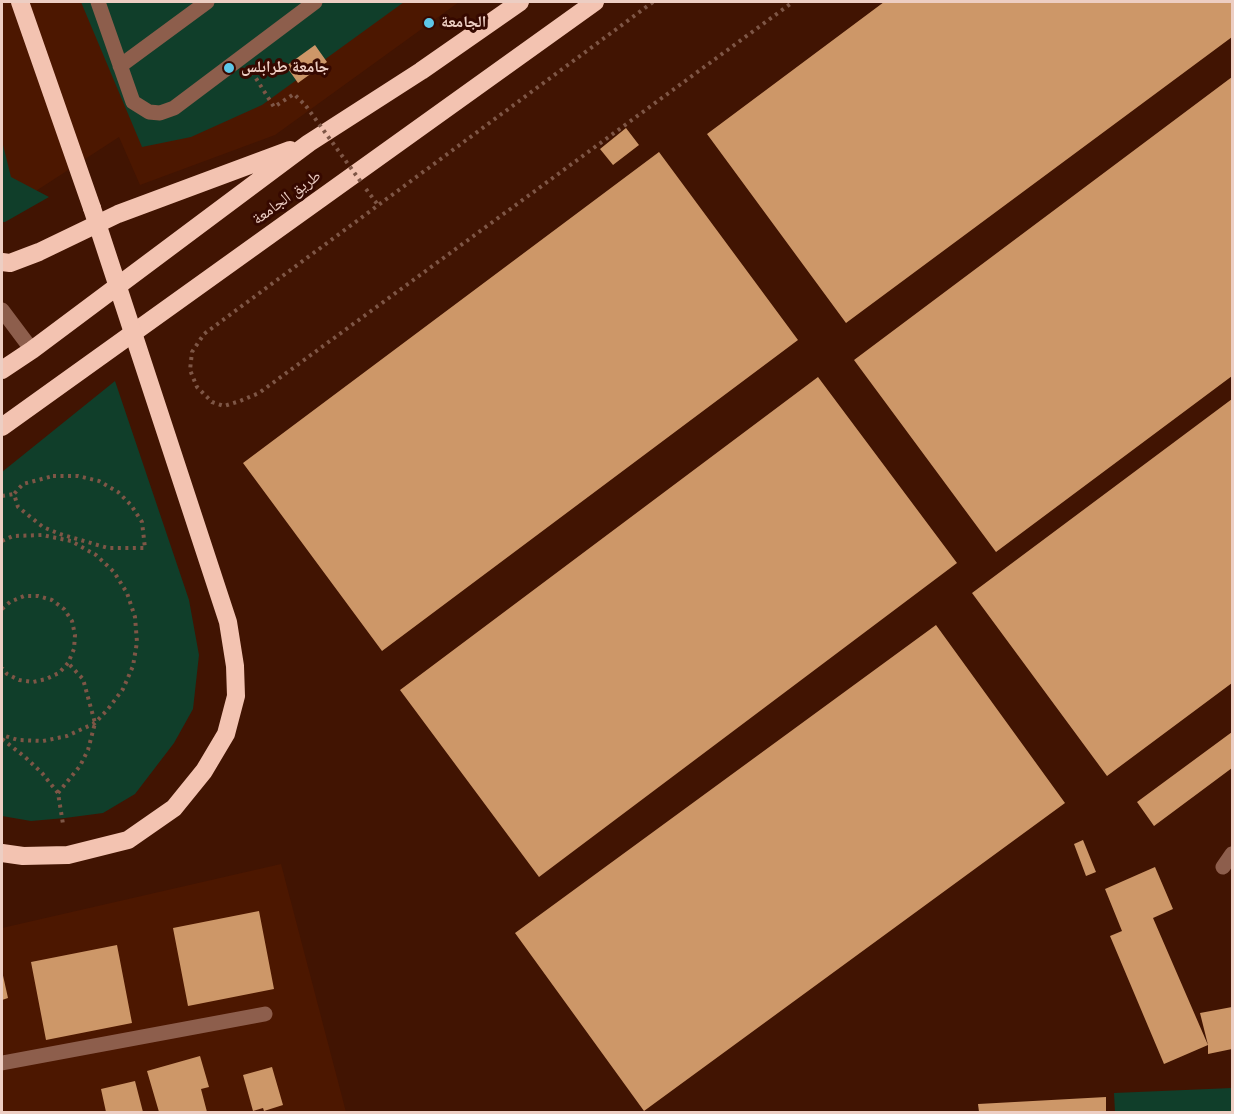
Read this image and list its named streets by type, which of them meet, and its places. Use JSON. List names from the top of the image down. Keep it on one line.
{"streets":{"highway":["طريق الجامعة"]},"places":["الجامعة","جامعة طرابلس"]}
